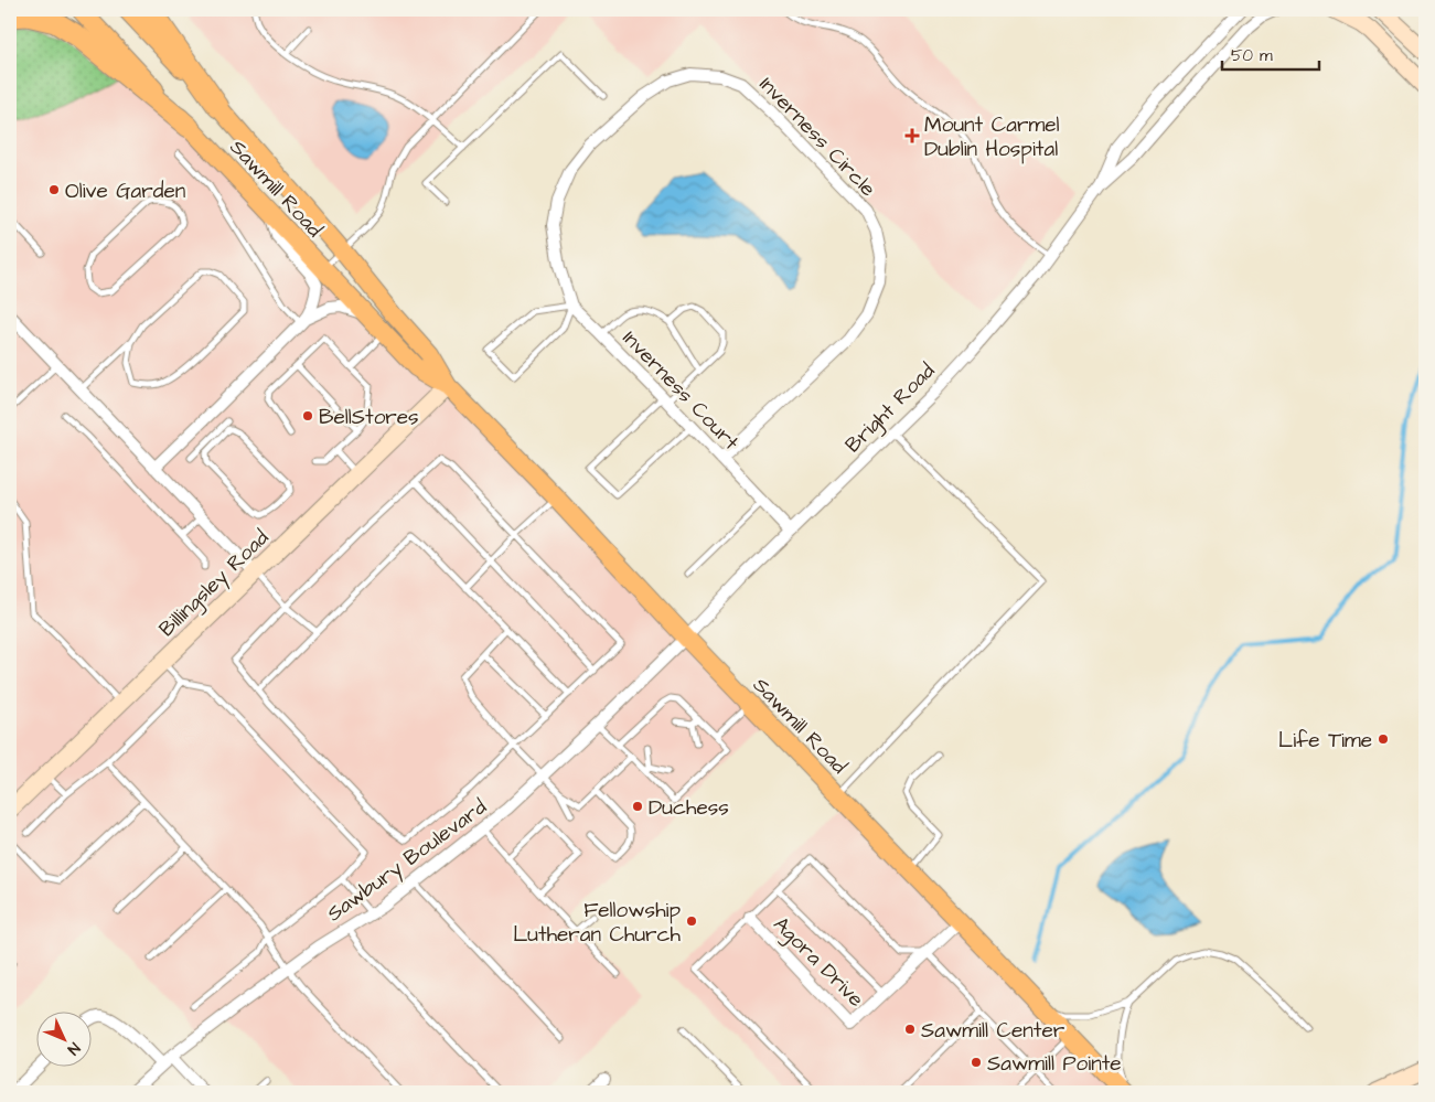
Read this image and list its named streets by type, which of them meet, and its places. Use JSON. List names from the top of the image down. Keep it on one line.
{"streets":{"main road":["Sawmill Road"],"street":["Inverness Circle","Inverness Court","Bright Road","Billingsley Road","Sawbury Boulevard","Agora Drive"]},"crossings":[["Inverness Circle","Inverness Court"],["Sawmill Road","Bright Road"],["Sawmill Road","Billingsley Road"],["Sawmill Road","Sawbury Boulevard"],["Sawmill Road","Agora Drive"],["Inverness Court","Bright Road"],["Bright Road","Sawbury Boulevard"]],"places":{"health":["Mount Carmel Dublin Hospital"],"other":["Olive Garden","BellStores","Life Time","Duchess","Fellowship Lutheran Church","Sawmill Center","Sawmill Pointe"]},"scale_bar":"50 m","north":"bottom right"}
